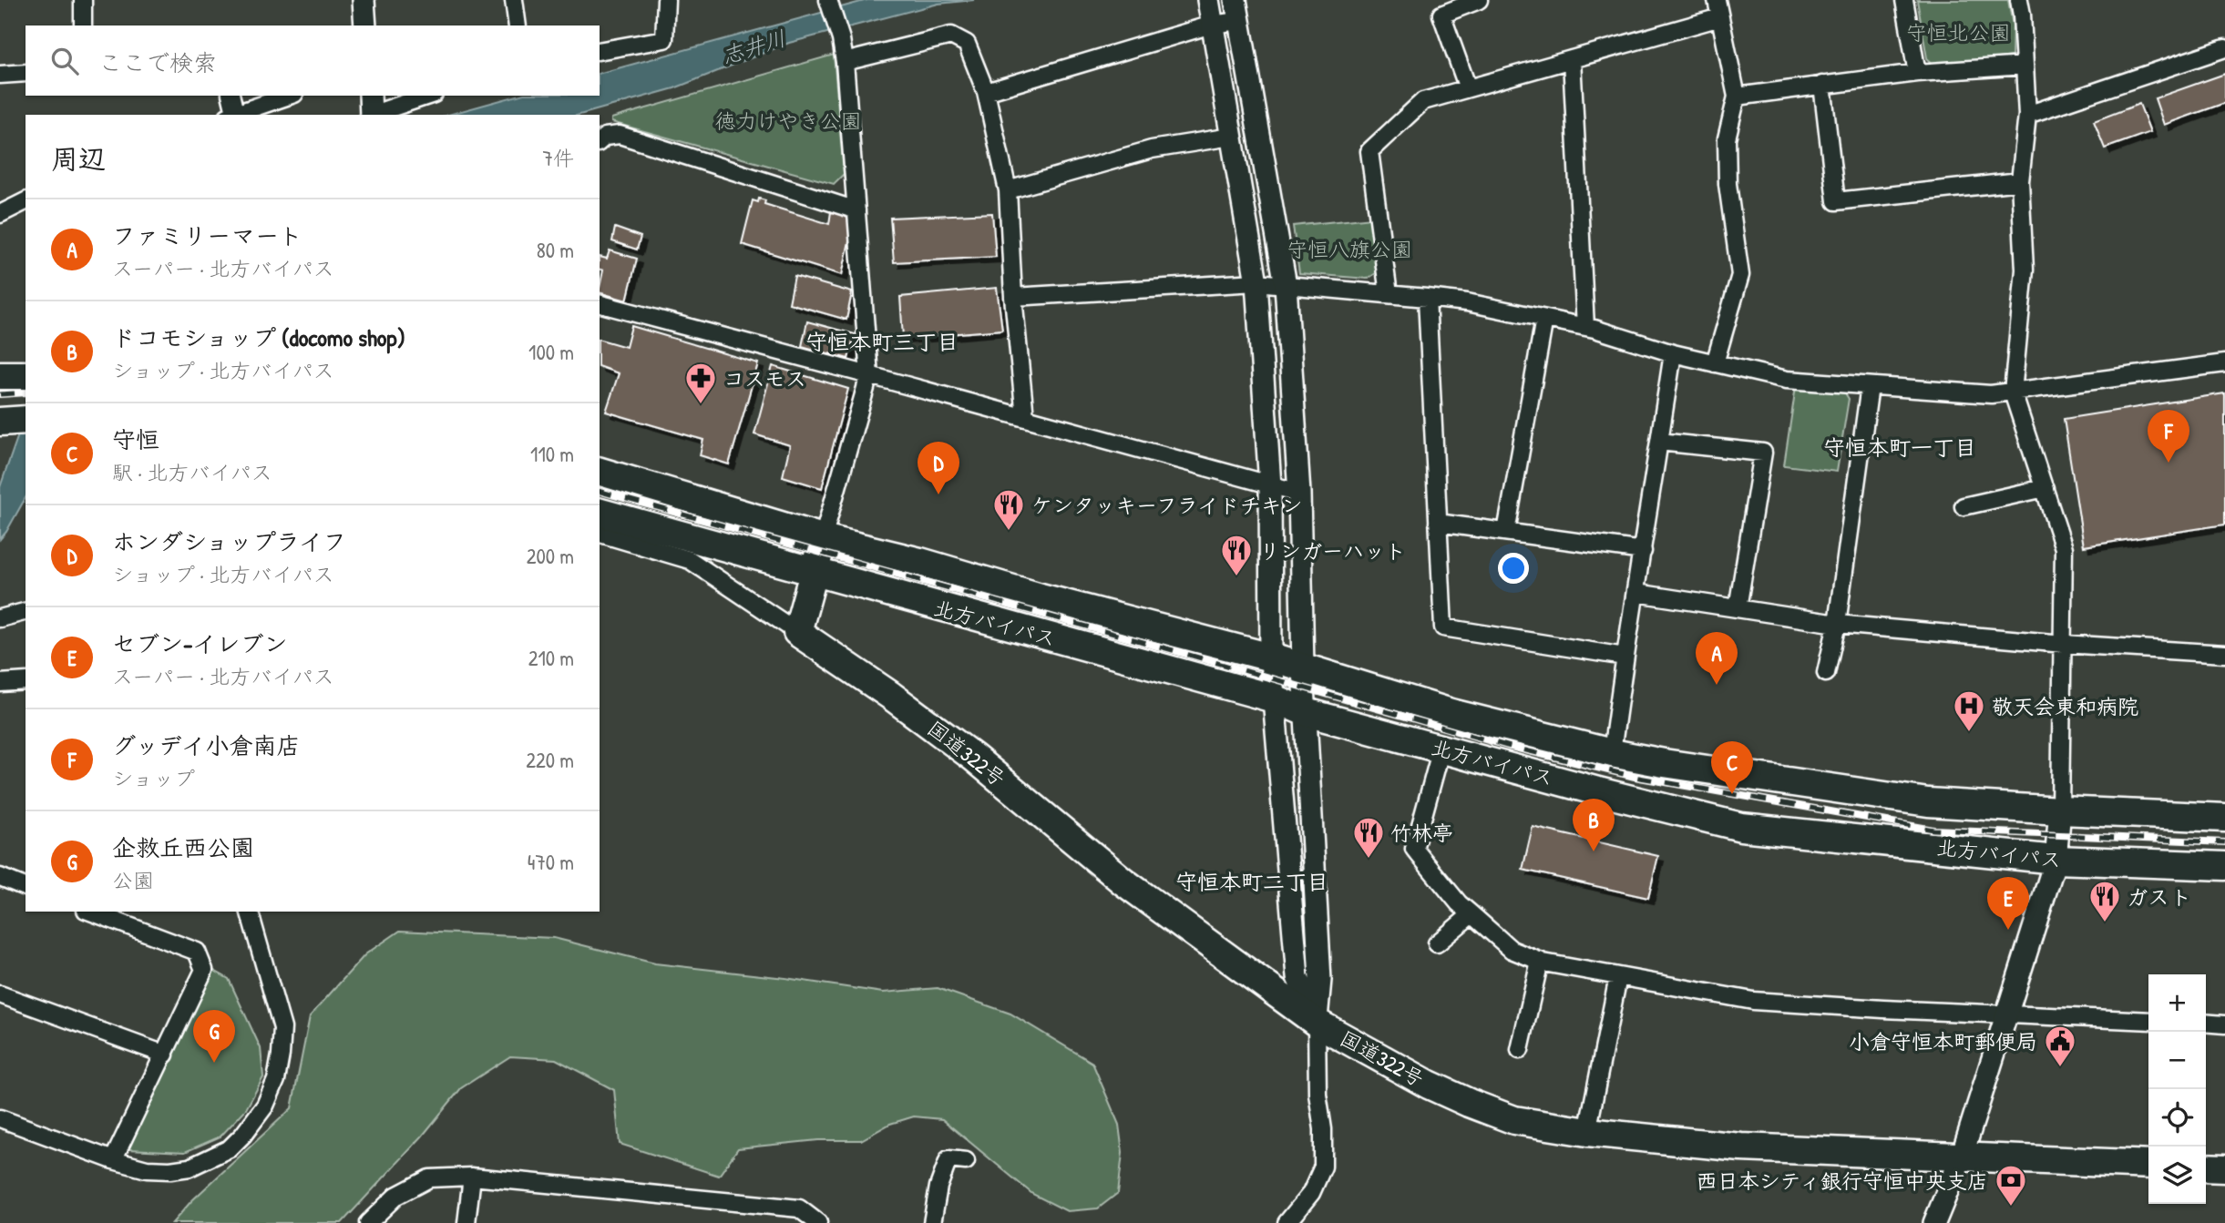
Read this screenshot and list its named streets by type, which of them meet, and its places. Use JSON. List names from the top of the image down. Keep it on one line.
{"streets":{"highway":["北方バイパス","国道322号"]},"districts":["守恒本町三丁目","守恒本町一丁目","守恒本町二丁目"],"water":["志井川"],"parks":["守恒北公園","徳力けやき公園","守恒八旗公園"],"places":{"pharmacy":["コスモス"],"restaurant":["ケンタッキーフライドチキン","リンガーハット","竹林亭","ガスト"],"hospital":["敬天会東和病院"],"public building":["小倉守恒本町郵便局"],"bank":["西日本シティ銀行守恒中央支店"]},"page":{"search":"ここで検索","heading":["周辺","7件"],"list":[{"mark":"A","name":"ファミリーマート","note":"スーパー · 北方バイパス","value":"80 m"},{"mark":"B","name":"ドコモショップ (docomo shop)","note":"ショップ · 北方バイパス","value":"100 m"},{"mark":"C","name":"守恒","note":"駅 · 北方バイパス","value":"110 m"},{"mark":"D","name":"ホンダショップライフ","note":"ショップ · 北方バイパス","value":"200 m"},{"mark":"E","name":"セブン-イレブン","note":"スーパー · 北方バイパス","value":"210 m"},{"mark":"F","name":"グッデイ小倉南店","note":"ショップ","value":"220 m"},{"mark":"G","name":"企救丘西公園","note":"公園","value":"470 m"}],"pins":["F","D","A","C","B","E","G"],"map_buttons":["+","−"]}}
